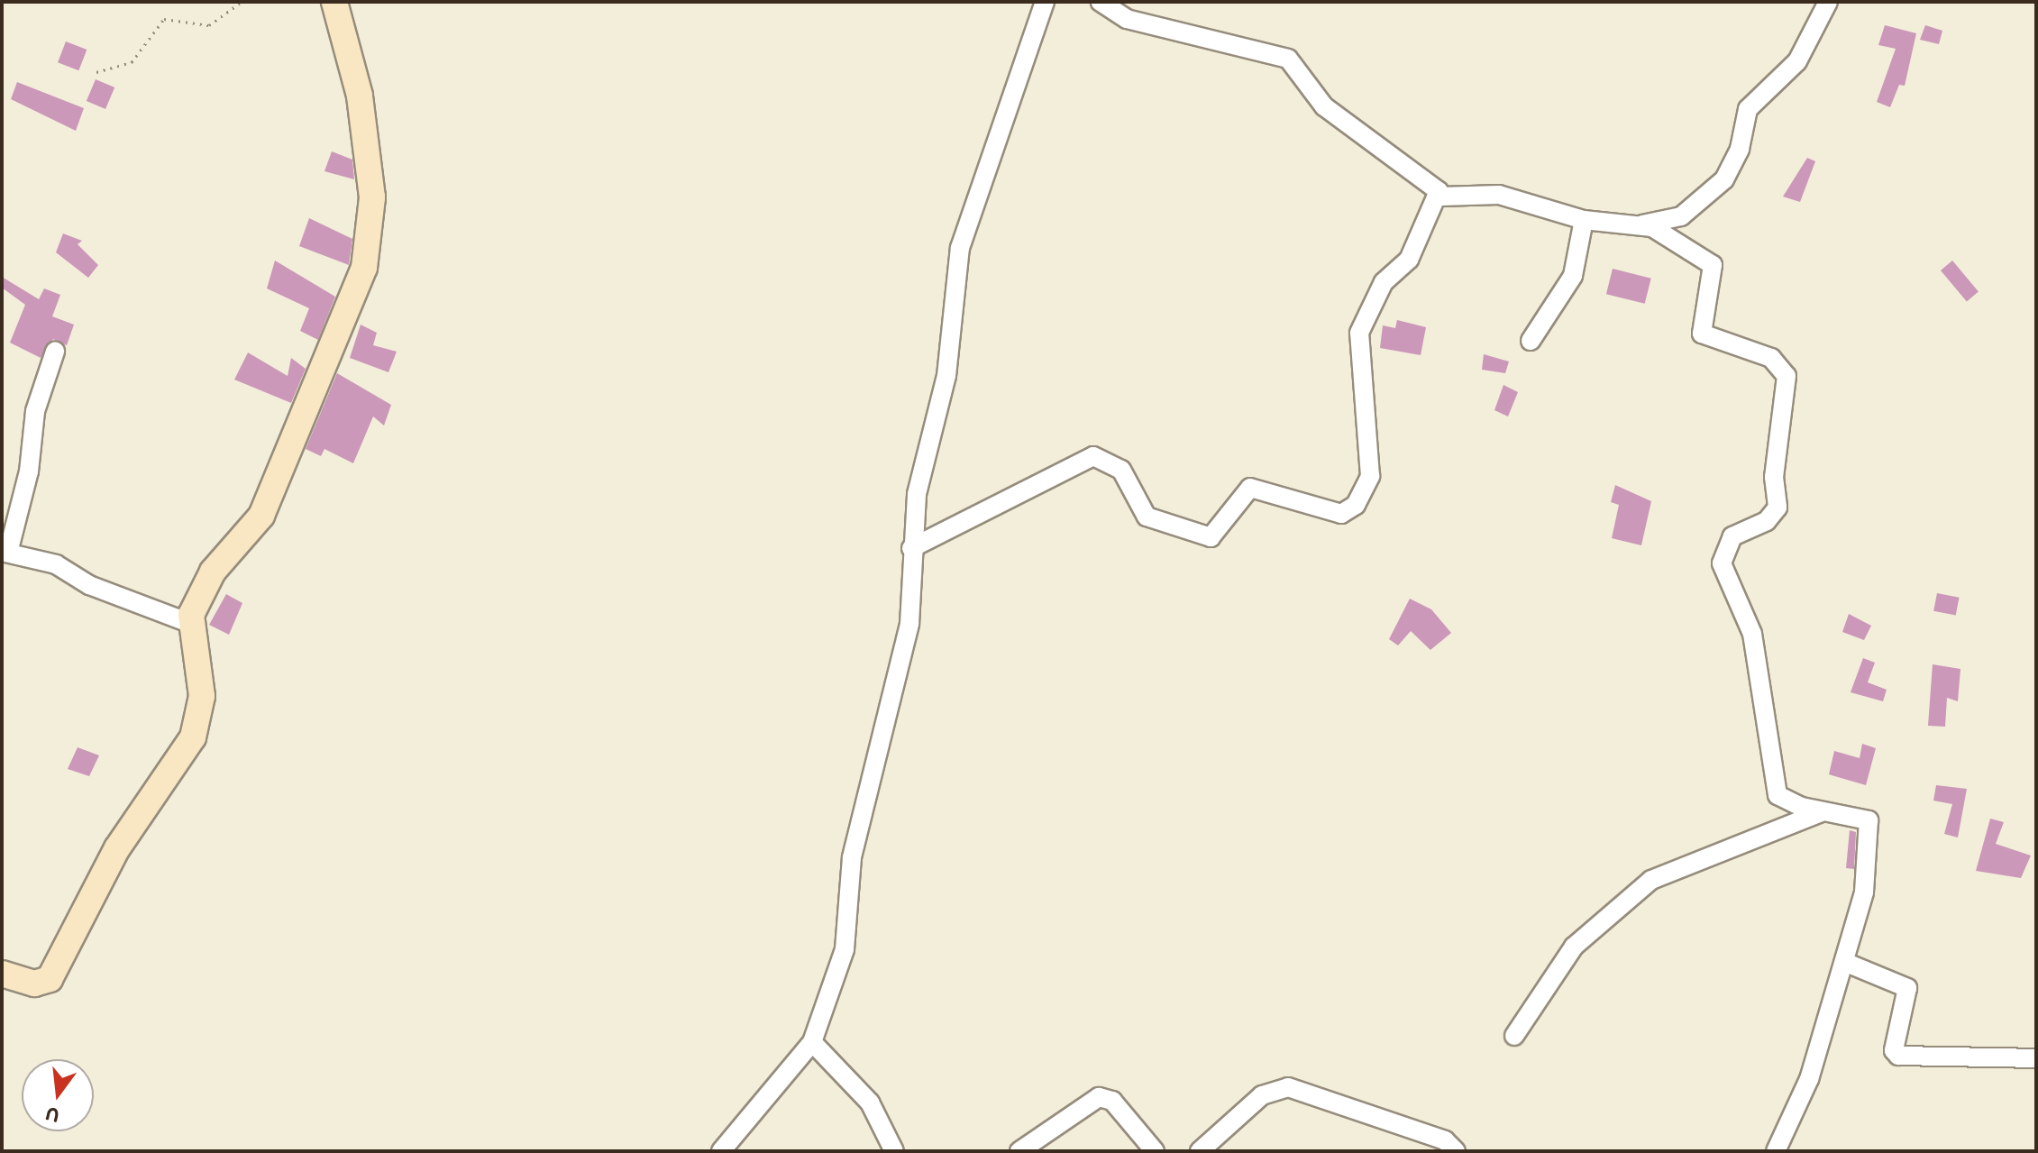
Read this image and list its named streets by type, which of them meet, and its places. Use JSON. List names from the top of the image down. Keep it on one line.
{"north":"bottom"}
